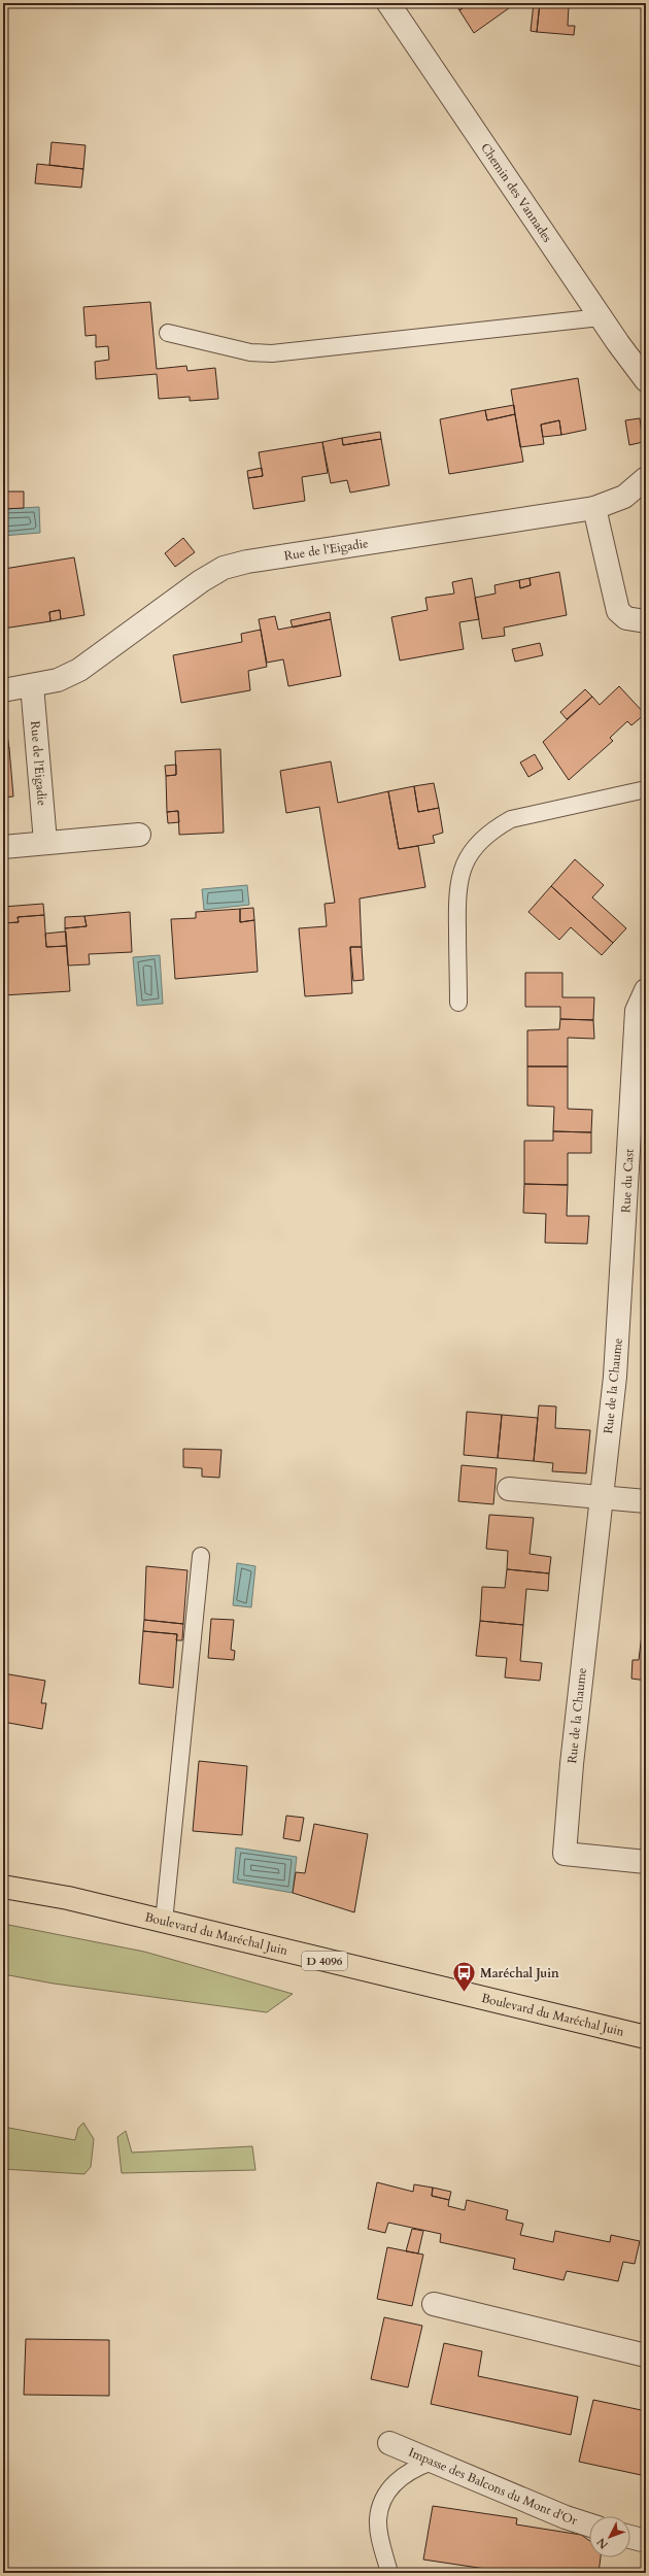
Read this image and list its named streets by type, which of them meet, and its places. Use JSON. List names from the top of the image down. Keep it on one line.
{"streets":{"main road":["Boulevard du Maréchal Juin","D 4096"],"street":["Chemin des Vannades","Rue de l'Eigadie","Rue du Cast","Rue de la Chaume","Impasse des Balcons du Mont d'Or"]},"crossings":[["Rue du Cast","Rue de la Chaume"]],"places":{"bus stop":["Maréchal Juin"]},"north":"bottom left"}
